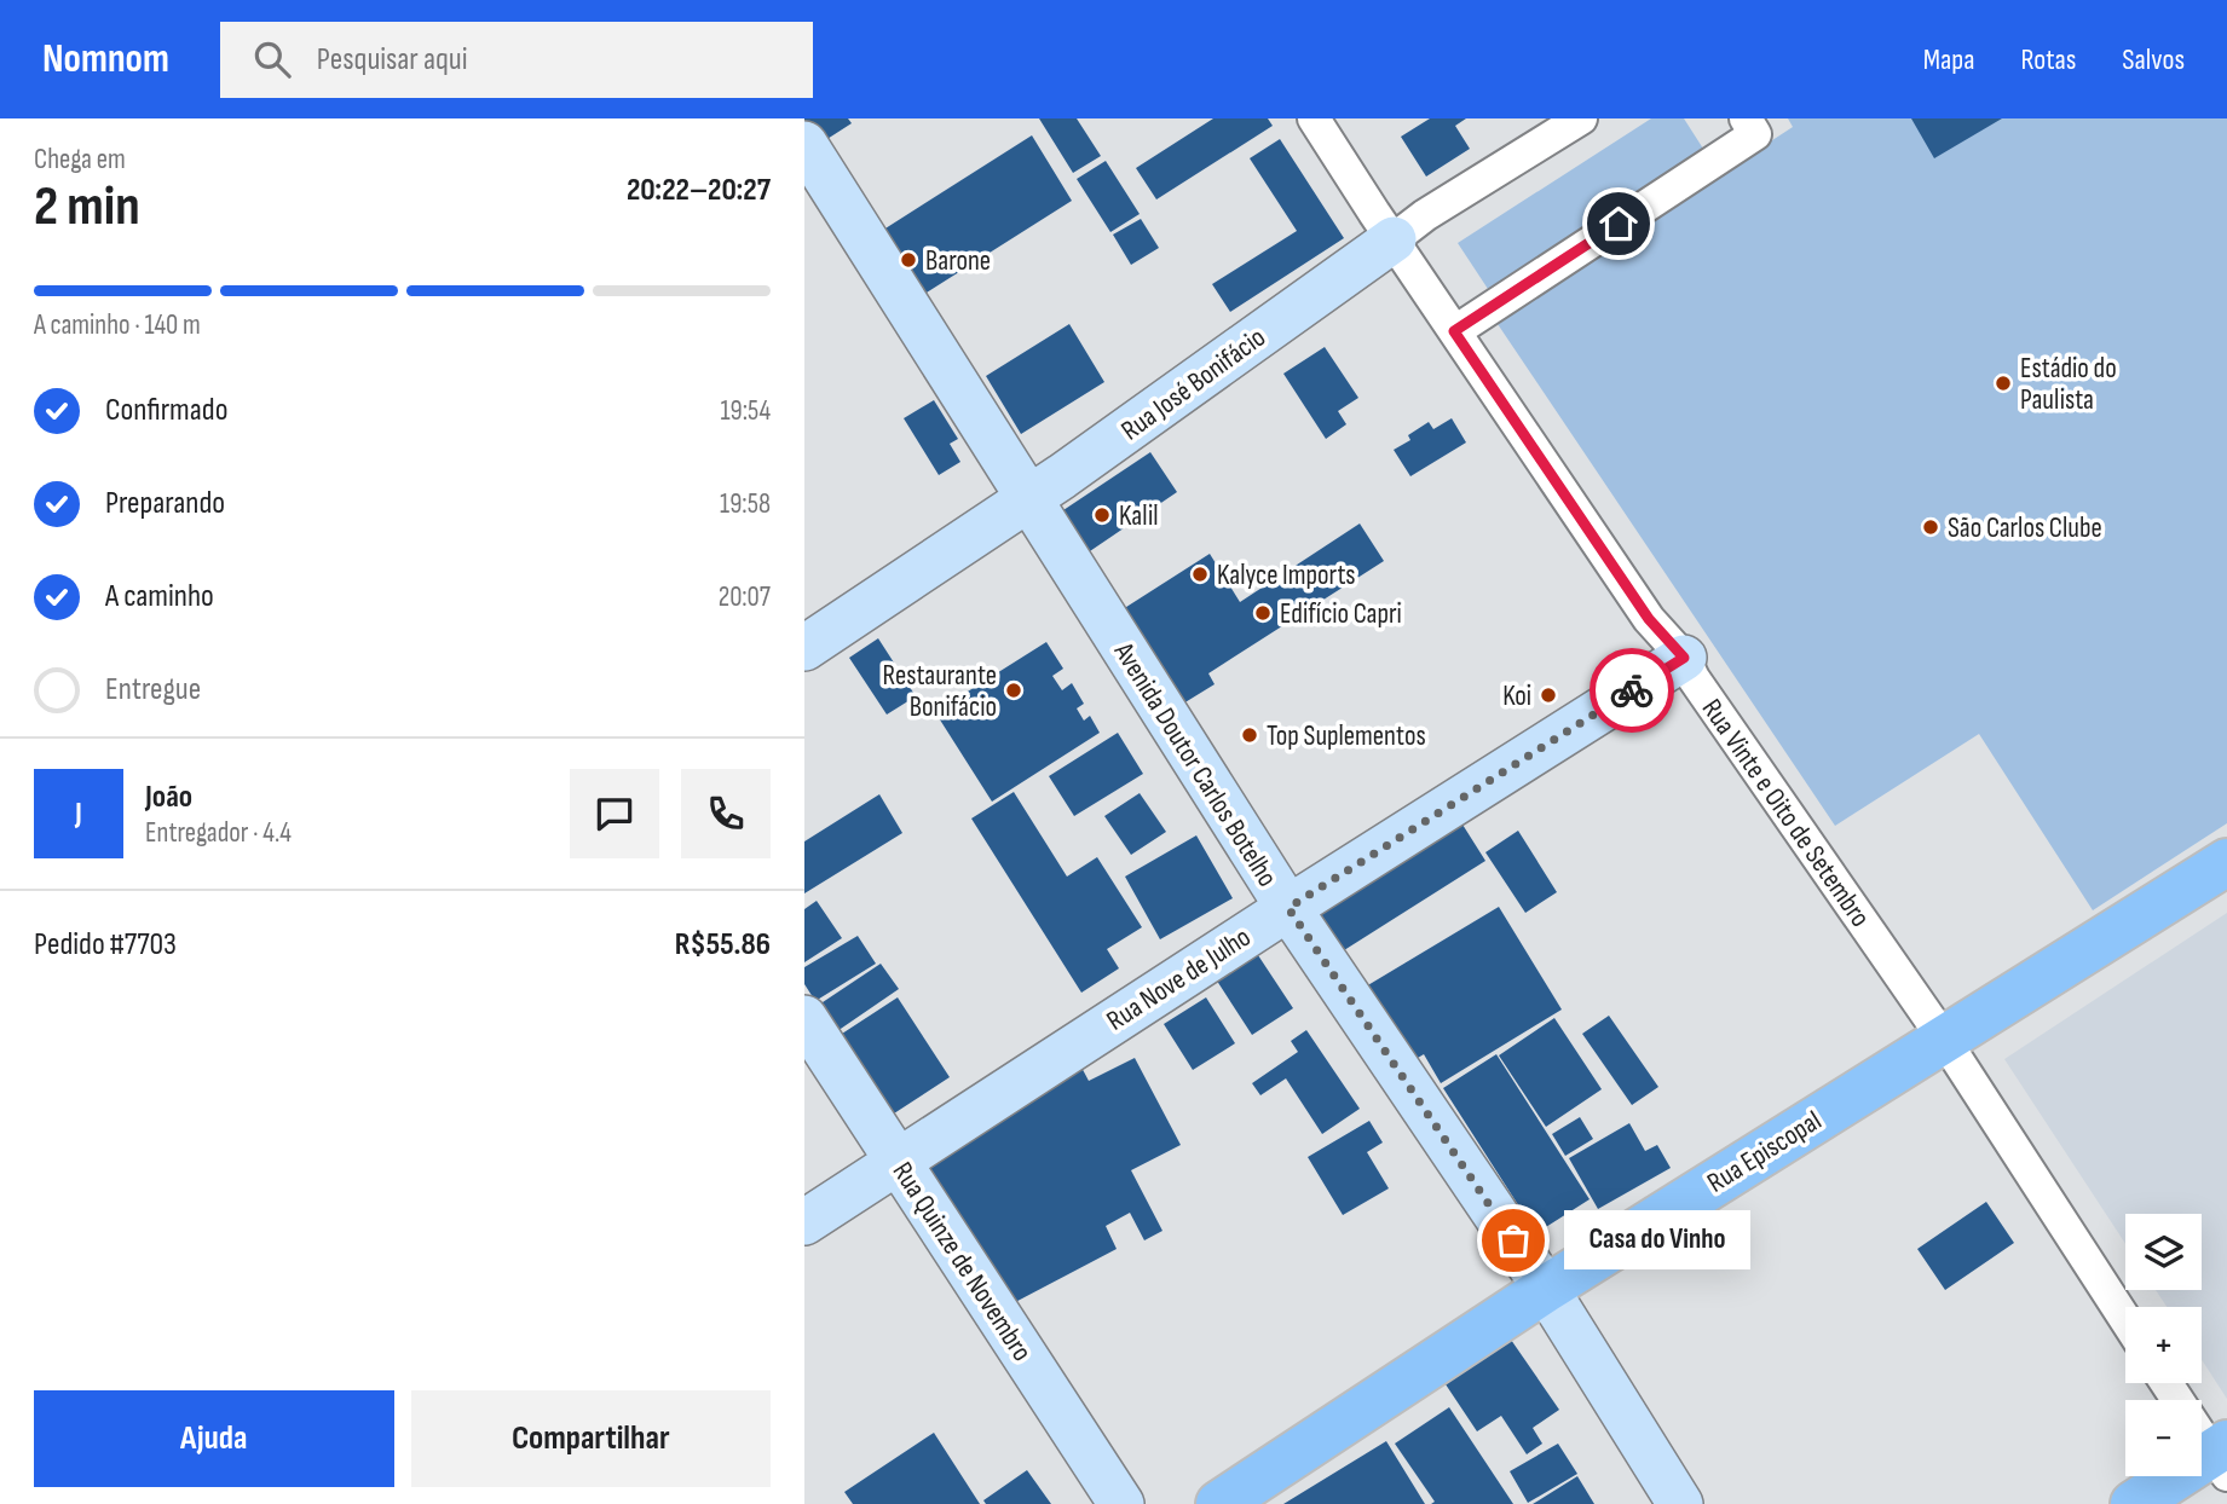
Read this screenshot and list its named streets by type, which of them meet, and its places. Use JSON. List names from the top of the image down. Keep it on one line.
{"streets":{"main road":["Rua José Bonifácio","Avenida Doutor Carlos Botelho","Rua Nove de Julho","Rua Episcopal","Rua Quinze de Novembro"],"street":["Rua Vinte e Oito de Setembro"]},"crossings":[["Rua José Bonifácio","Avenida Doutor Carlos Botelho"],["Rua José Bonifácio","Rua Vinte e Oito de Setembro"],["Avenida Doutor Carlos Botelho","Rua Nove de Julho"],["Avenida Doutor Carlos Botelho","Rua Episcopal"],["Rua Vinte e Oito de Setembro","Rua Nove de Julho"],["Rua Vinte e Oito de Setembro","Rua Episcopal"],["Rua Nove de Julho","Rua Quinze de Novembro"]],"places":["Barone","Estádio do Paulista","Kalil","São Carlos Clube","Kalyce Imports","Edifício Capri","Restaurante Bonifácio","Koi","Top Suplementos","Casa do Vinho"],"page":{"header":"Nomnom","search":"Pesquisar aqui","nav":["Mapa","Rotas","Salvos"],"heading":["2 min","Chega em","20:22–20:27"],"panel":["João","Entregador · 4.4","Pedido #7703","R$55.86"],"bar":"A caminho · 140 m","list":[["Confirmado","19:54"],["Preparando","19:58"],["A caminho","20:07"],"Entregue"],"round":"J","bubble":"Casa do Vinho","map_buttons":["+","−"],"buttons":["Ajuda","Compartilhar"]}}
